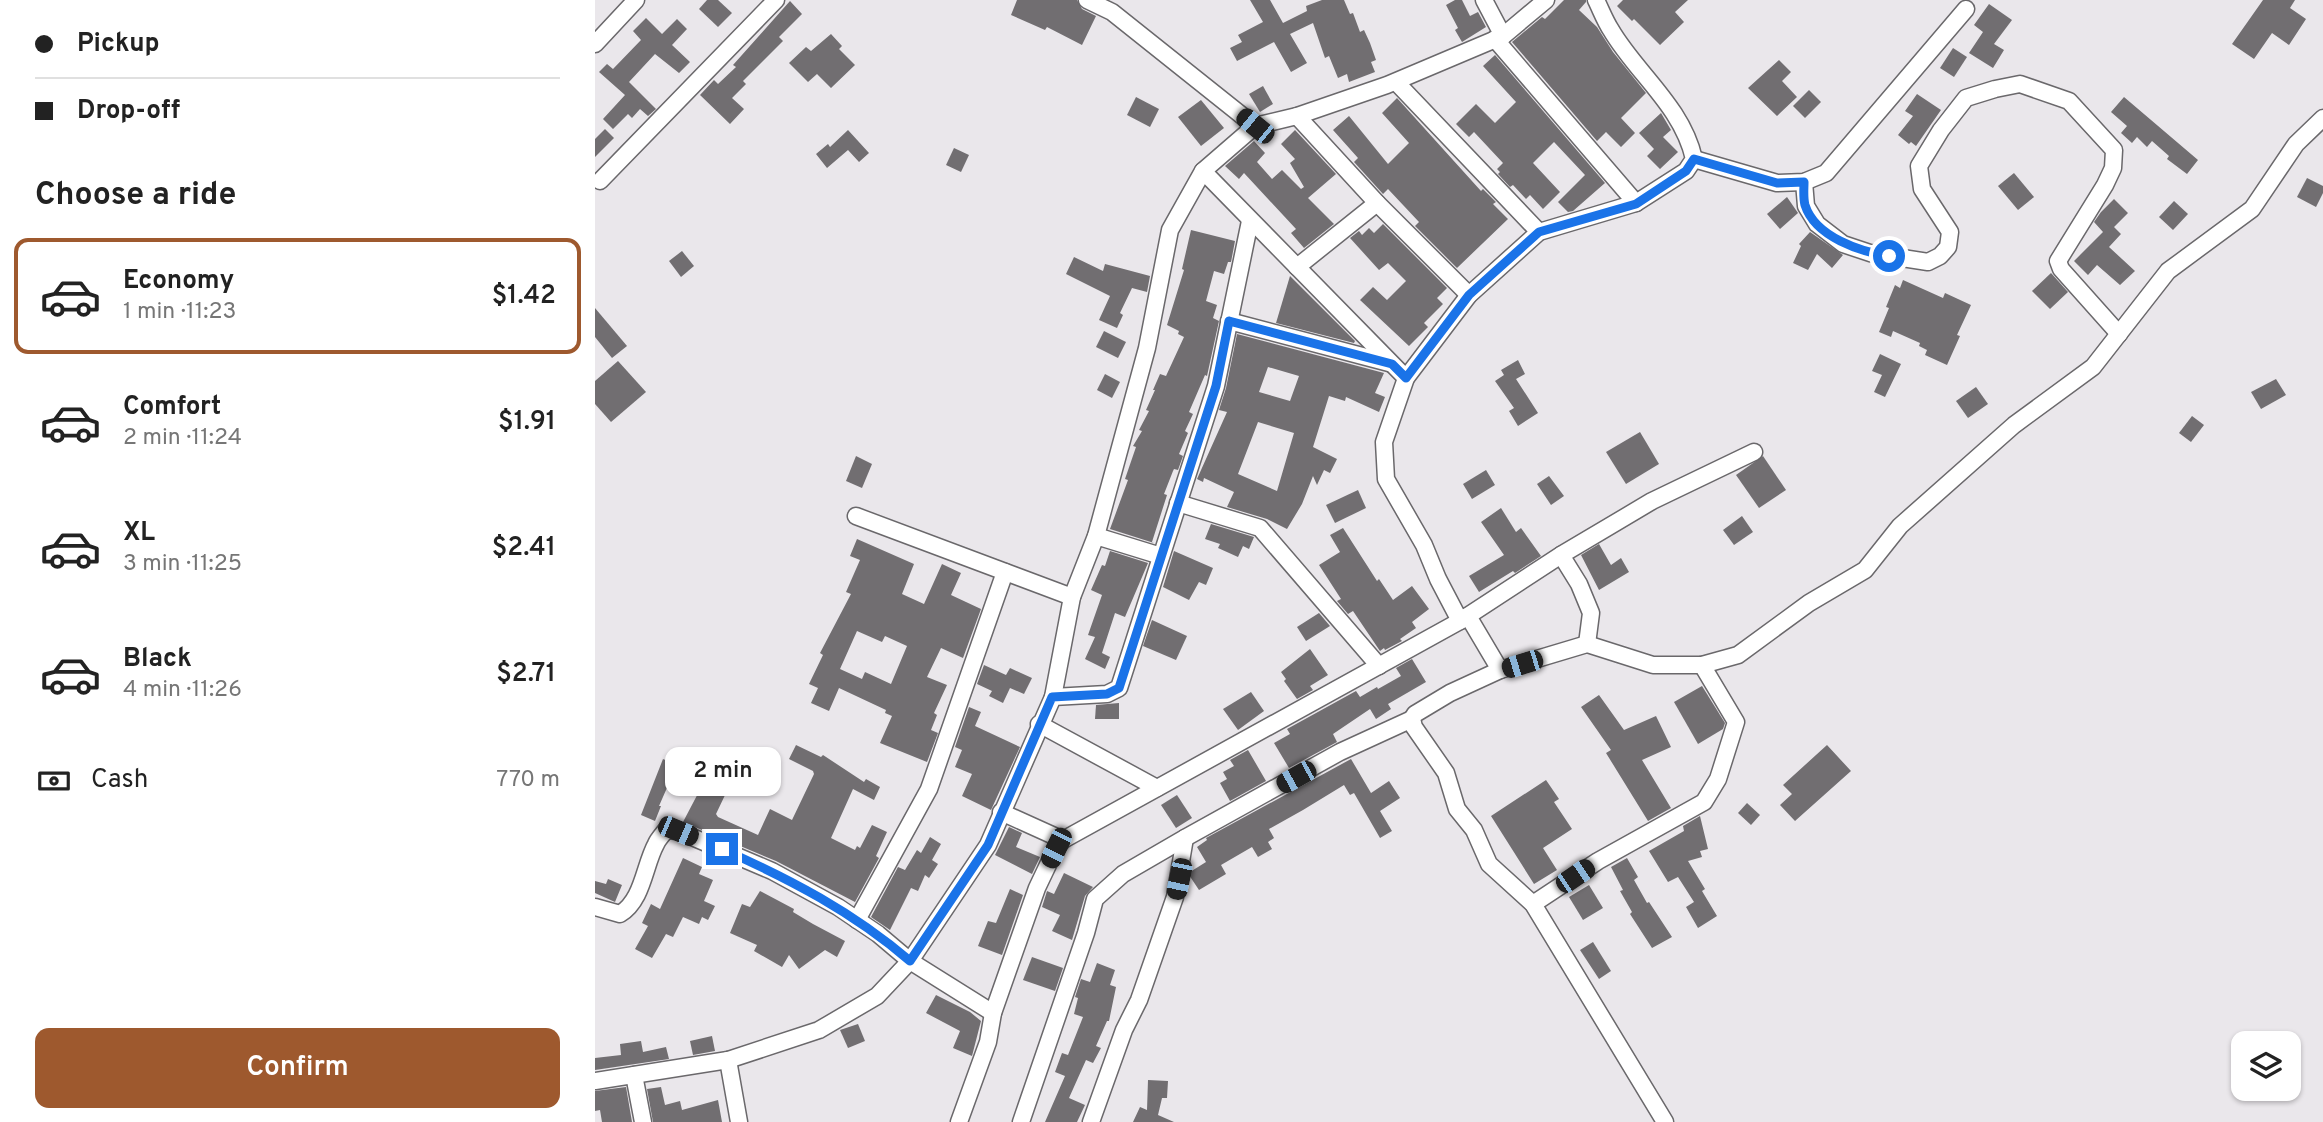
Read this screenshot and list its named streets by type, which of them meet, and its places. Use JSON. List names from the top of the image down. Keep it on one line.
{"page":{"banner":["Pickup","Drop-off"],"heading":"Choose a ride","list":[{"name":"Economy","note":"1 min · 11:23","value":"$1.42"},{"name":"Comfort","note":"2 min · 11:24","value":"$1.91"},{"name":"XL","note":"3 min · 11:25","value":"$2.41"},{"name":"Black","note":"4 min · 11:26","value":"$2.71"}],"pay":["Cash","770 m"],"bubble":"2 min","buttons":"Confirm"}}
